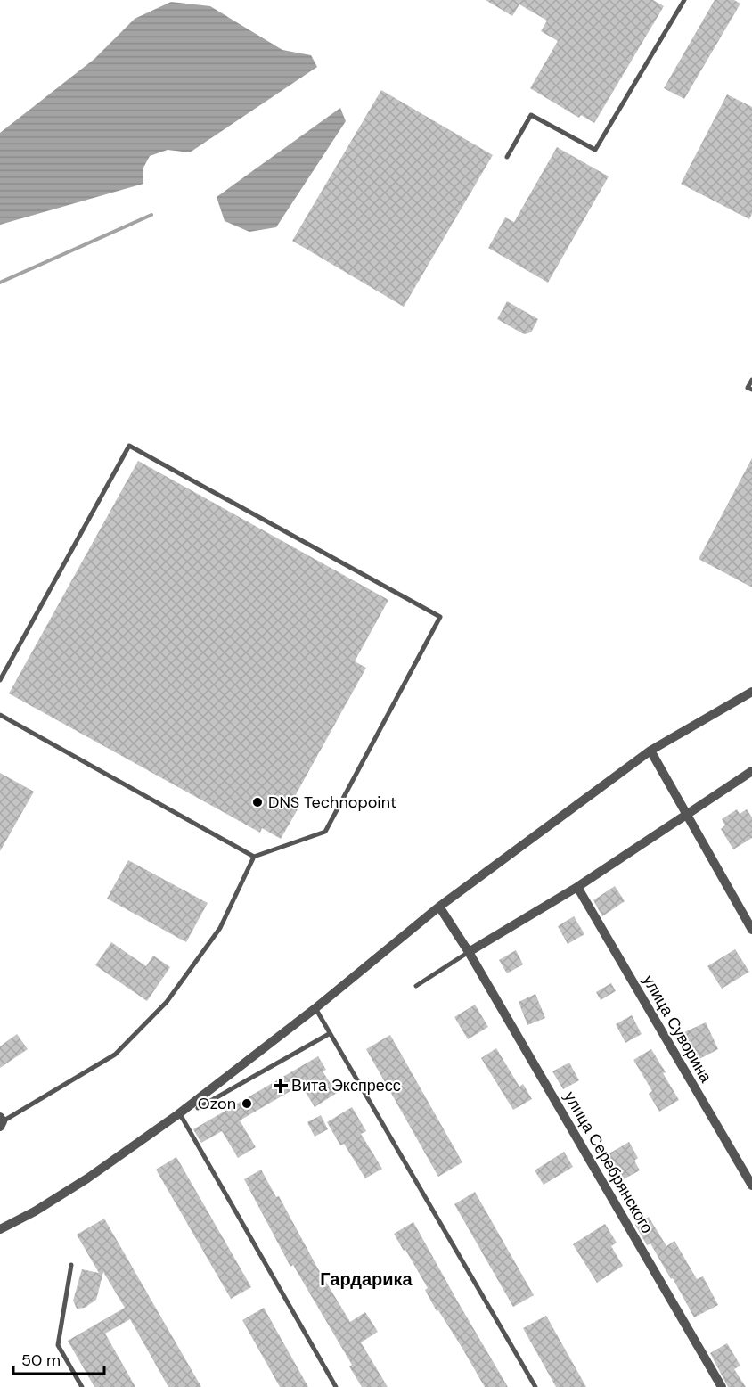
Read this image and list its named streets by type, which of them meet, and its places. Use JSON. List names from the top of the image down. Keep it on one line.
{"streets":{"street":["улица Суворина","улица Серебрянского"]},"districts":["Гардарика"],"places":{"other":["DNS Technopoint","Ozon"],"health":["Вита Экспресс"]},"scale_bar":"50 m"}
